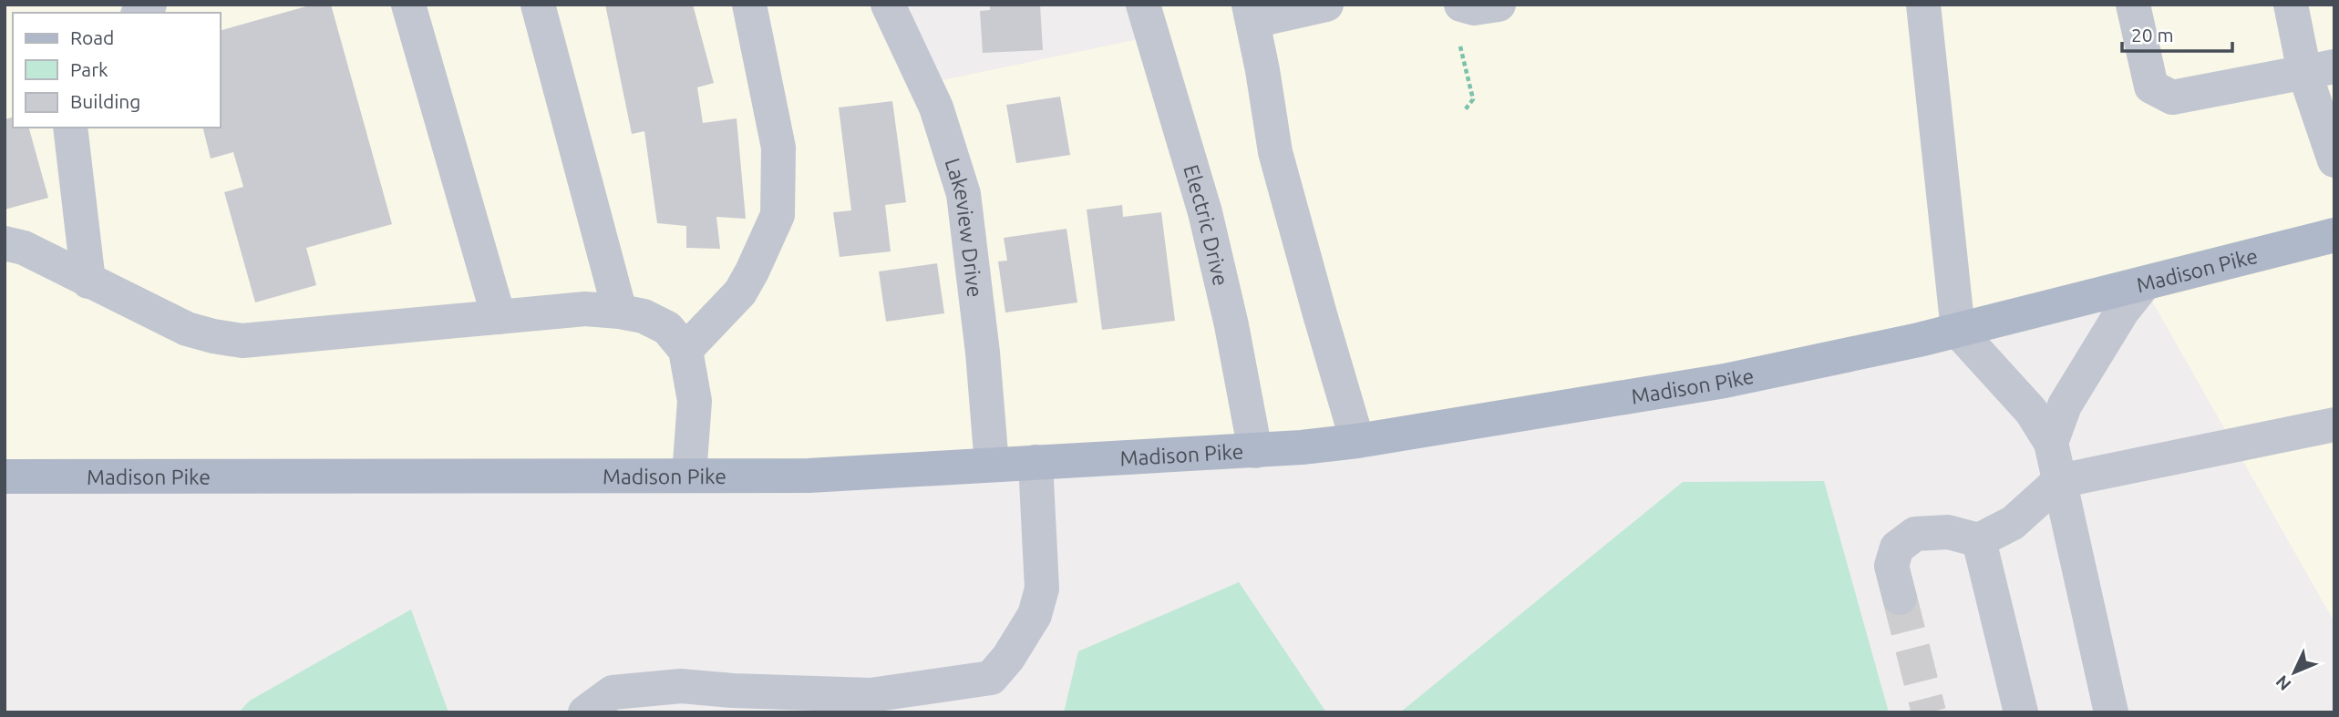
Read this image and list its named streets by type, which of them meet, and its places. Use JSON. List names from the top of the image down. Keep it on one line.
{"streets":{"main road":["Madison Pike"],"street":["Electric Drive","Lakeview Drive"]},"crossings":[["Electric Drive","Madison Pike"],["Lakeview Drive","Madison Pike"]],"legend":["Road","Park","Building"],"scale_bar":"20 m","north":"bottom left"}
